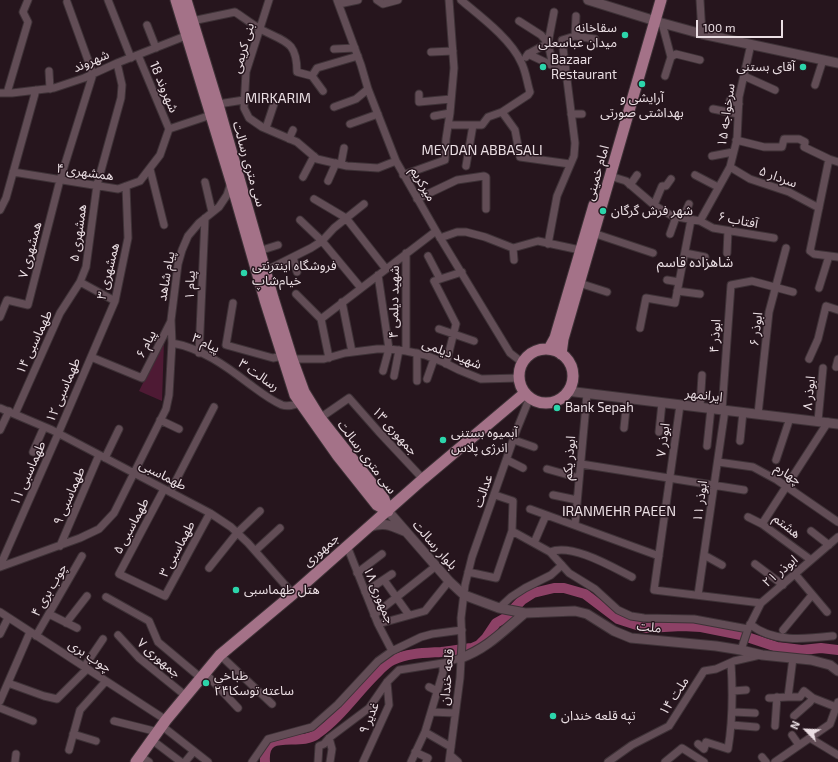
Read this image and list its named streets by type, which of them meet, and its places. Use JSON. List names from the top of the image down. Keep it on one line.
{"streets":{"main road":["سی متری رسالت","امام خمینی","ایرانمهر","بلوار رسالت","جمهوری","ملت"],"street":["بنی کریمی","شهروند","شهروند 18","سرخواجه ۱۵","همشهری ۴","۵ سردار","میرکریم","آفتاب ۶","۵ همشهری","۷ همشهری","۳ همشهری","پیام شاهد","۱ پیام","۴ شهید دیلمی","ابوذر ۶","ابوذر ۴","۱۴ طهماسبی","۳ پیام","۶ پیام","شهید دیلمی","۳ رسالت","۱۲ طهماسبی","۸ ابوذر","۱۳ جمهوری","۷ ابوذر","ابوذر یکم","۱۱ طهماسبی","چهارم","طهماسبی","عدالت","۹ طهماسبی","ابوذر ۱۱","۵ طهماسبی","هشتم","۳ طهماسبی","۲۱ ابوذر","۴ چوب بری","جمهوری ۱۸","چوب بری","۷ جمهوری","قلعه خندان","۱۴ ملت","غدیر ۹"]},"crossings":[["بنی کریمی","میرکریم"],["شهروند","شهروند 18"],["شهروند","سی متری رسالت"],["شهروند","۵ همشهری"],["شهروند 18","همشهری ۴"],["سرخواجه ۱۵","۵ سردار"],["سرخواجه ۱۵","آفتاب ۶"],["سی متری رسالت","پیام شاهد"],["سی متری رسالت","شهید دیلمی"],["سی متری رسالت","۳ رسالت"],["سی متری رسالت","۱۳ جمهوری"],["سی متری رسالت","بلوار رسالت"],["سی متری رسالت","جمهوری"],["همشهری ۴","۵ همشهری"],["همشهری ۴","۷ همشهری"],["همشهری ۴","۳ همشهری"],["امام خمینی","میرکریم"],["امام خمینی","شهید دیلمی"],["امام خمینی","ایرانمهر"],["امام خمینی","عدالت"],["امام خمینی","جمهوری"],["میرکریم","شهید دیلمی"],["میرکریم","ایرانمهر"],["میرکریم","عدالت"],["میرکریم","جمهوری"],["۵ همشهری","۱۴ طهماسبی"],["۳ همشهری","۶ پیام"],["۳ همشهری","۱۲ طهماسبی"],["پیام شاهد","۱ پیام"],["پیام شاهد","۳ پیام"],["پیام شاهد","۶ پیام"],["پیام شاهد","۱۱ طهماسبی"],["پیام شاهد","طهماسبی"],["پیام شاهد","۹ طهماسبی"],["۱ پیام","۳ پیام"],["۴ شهید دیلمی","شهید دیلمی"],["ابوذر ۶","ابوذر ۴"],["ابوذر ۶","ایرانمهر"],["ابوذر ۴","ایرانمهر"],["ابوذر ۴","ابوذر ۱۱"],["۱۴ طهماسبی","طهماسبی"],["۳ پیام","۳ رسالت"],["۶ پیام","۱۲ طهماسبی"],["شهید دیلمی","ایرانمهر"],["شهید دیلمی","عدالت"],["شهید دیلمی","جمهوری"],["۱۲ طهماسبی","۱۱ طهماسبی"],["۱۲ طهماسبی","طهماسبی"],["۸ ابوذر","ایرانمهر"],["ایرانمهر","۷ ابوذر"],["ایرانمهر","ابوذر یکم"],["ایرانمهر","عدالت"],["ایرانمهر","ابوذر ۱۱"],["ایرانمهر","هشتم"],["ایرانمهر","جمهوری"],["۱۳ جمهوری","جمهوری"],["۷ ابوذر","ابوذر ۱۱"],["۱۱ طهماسبی","طهماسبی"],["چهارم","ابوذر ۱۱"],["چهارم","هشتم"],["طهماسبی","۹ طهماسبی"],["طهماسبی","۵ طهماسبی"],["طهماسبی","۳ طهماسبی"],["طهماسبی","جمهوری"],["عدالت","بلوار رسالت"],["عدالت","جمهوری"],["عدالت","ملت"],["عدالت","قلعه خندان"],["۵ طهماسبی","۳ طهماسبی"],["هشتم","۲۱ ابوذر"],["بلوار رسالت","جمهوری"],["بلوار رسالت","ملت"],["بلوار رسالت","قلعه خندان"],["جمهوری","جمهوری ۱۸"],["جمهوری","چوب بری"],["جمهوری","۷ جمهوری"],["۲۱ ابوذر","ملت"],["۴ چوب بری","چوب بری"],["ملت","قلعه خندان"],["ملت","۱۴ ملت"]],"districts":["MIRKARIM","MEYDAN ABBASALI","شاهزاده قاسم","IRANMEHR PAEEN"],"places":["سقاخانه میدان عباسعلی","Bazaar Restaurant","آقای بستنی","آرایشی و بهداشتی صورتی","شهر فرش گرگان","فروشگاه اینترنتی خیام‌شاپ","Bank Sepah","آبمیوه بستنی انرژی پلاس","هتل طهماسبی","طباخی ۲۴ساعته توسکا","تپه قلعه خندان"],"scale_bar":"100 m","north":"top left"}
